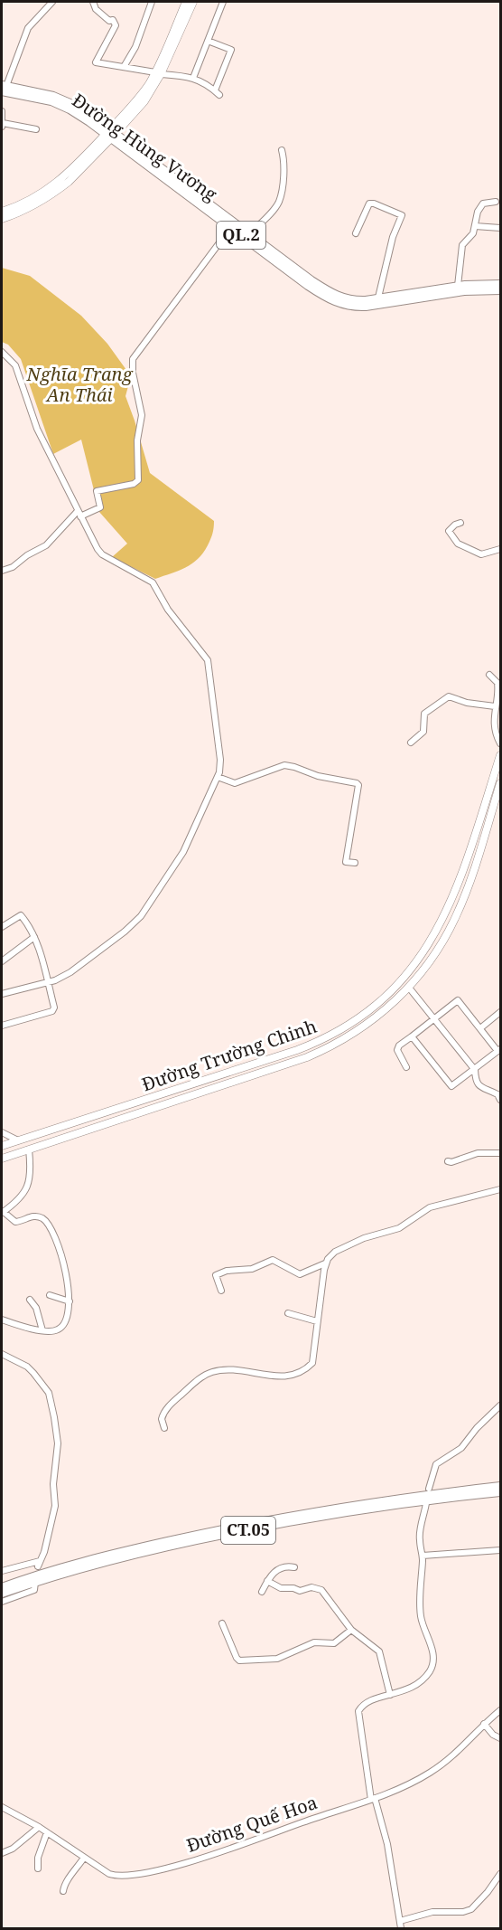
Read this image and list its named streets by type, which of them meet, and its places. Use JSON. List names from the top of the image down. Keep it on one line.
{"streets":{"highway":["Đường Hùng Vương","QL.2","CT.05"],"main road":["Đường Trường Chinh"],"street":["Đường Quế Hoa"]},"parks":["Nghĩa Trang An Thái"]}
